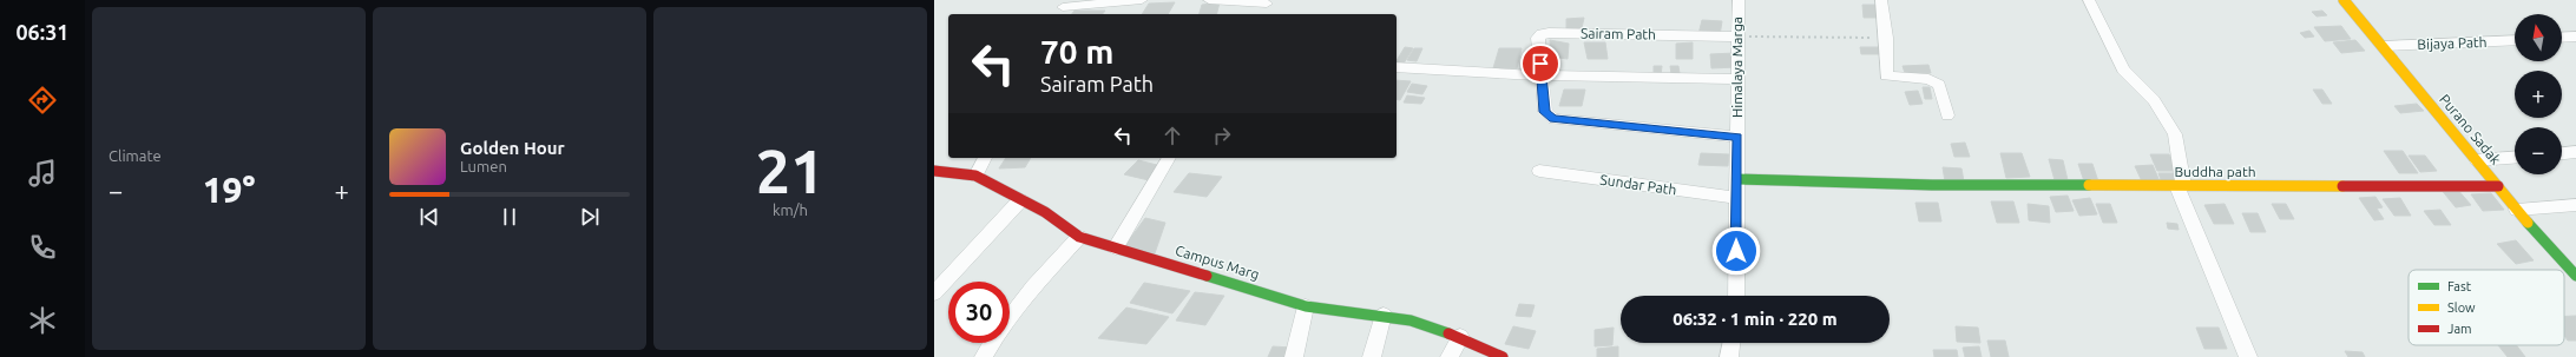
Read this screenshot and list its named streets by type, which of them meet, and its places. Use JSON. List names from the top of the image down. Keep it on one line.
{"streets":{"street":["Sairam Path","Bijaya Path","Himalaya Marga","Purano Sadak","Buddha path","Sundar Path","Campus Marg"]},"crossings":[["Sairam Path","Himalaya Marga"],["Bijaya Path","Purano Sadak"],["Himalaya Marga","Buddha path"],["Himalaya Marga","Sundar Path"],["Purano Sadak","Buddha path"]],"legend":["Fast","Slow","Jam"],"north":"top","page":{"tabs":"06:31","tile":["Climate",["21","km/h"]],"map_buttons":["+","−"],"turn":["70 m","Sairam Path"],"song":["Golden Hour","Lumen"],"heat":["−","19°","+"],"limit":"30","trip":"06:32 · 1 min · 220 m"}}
